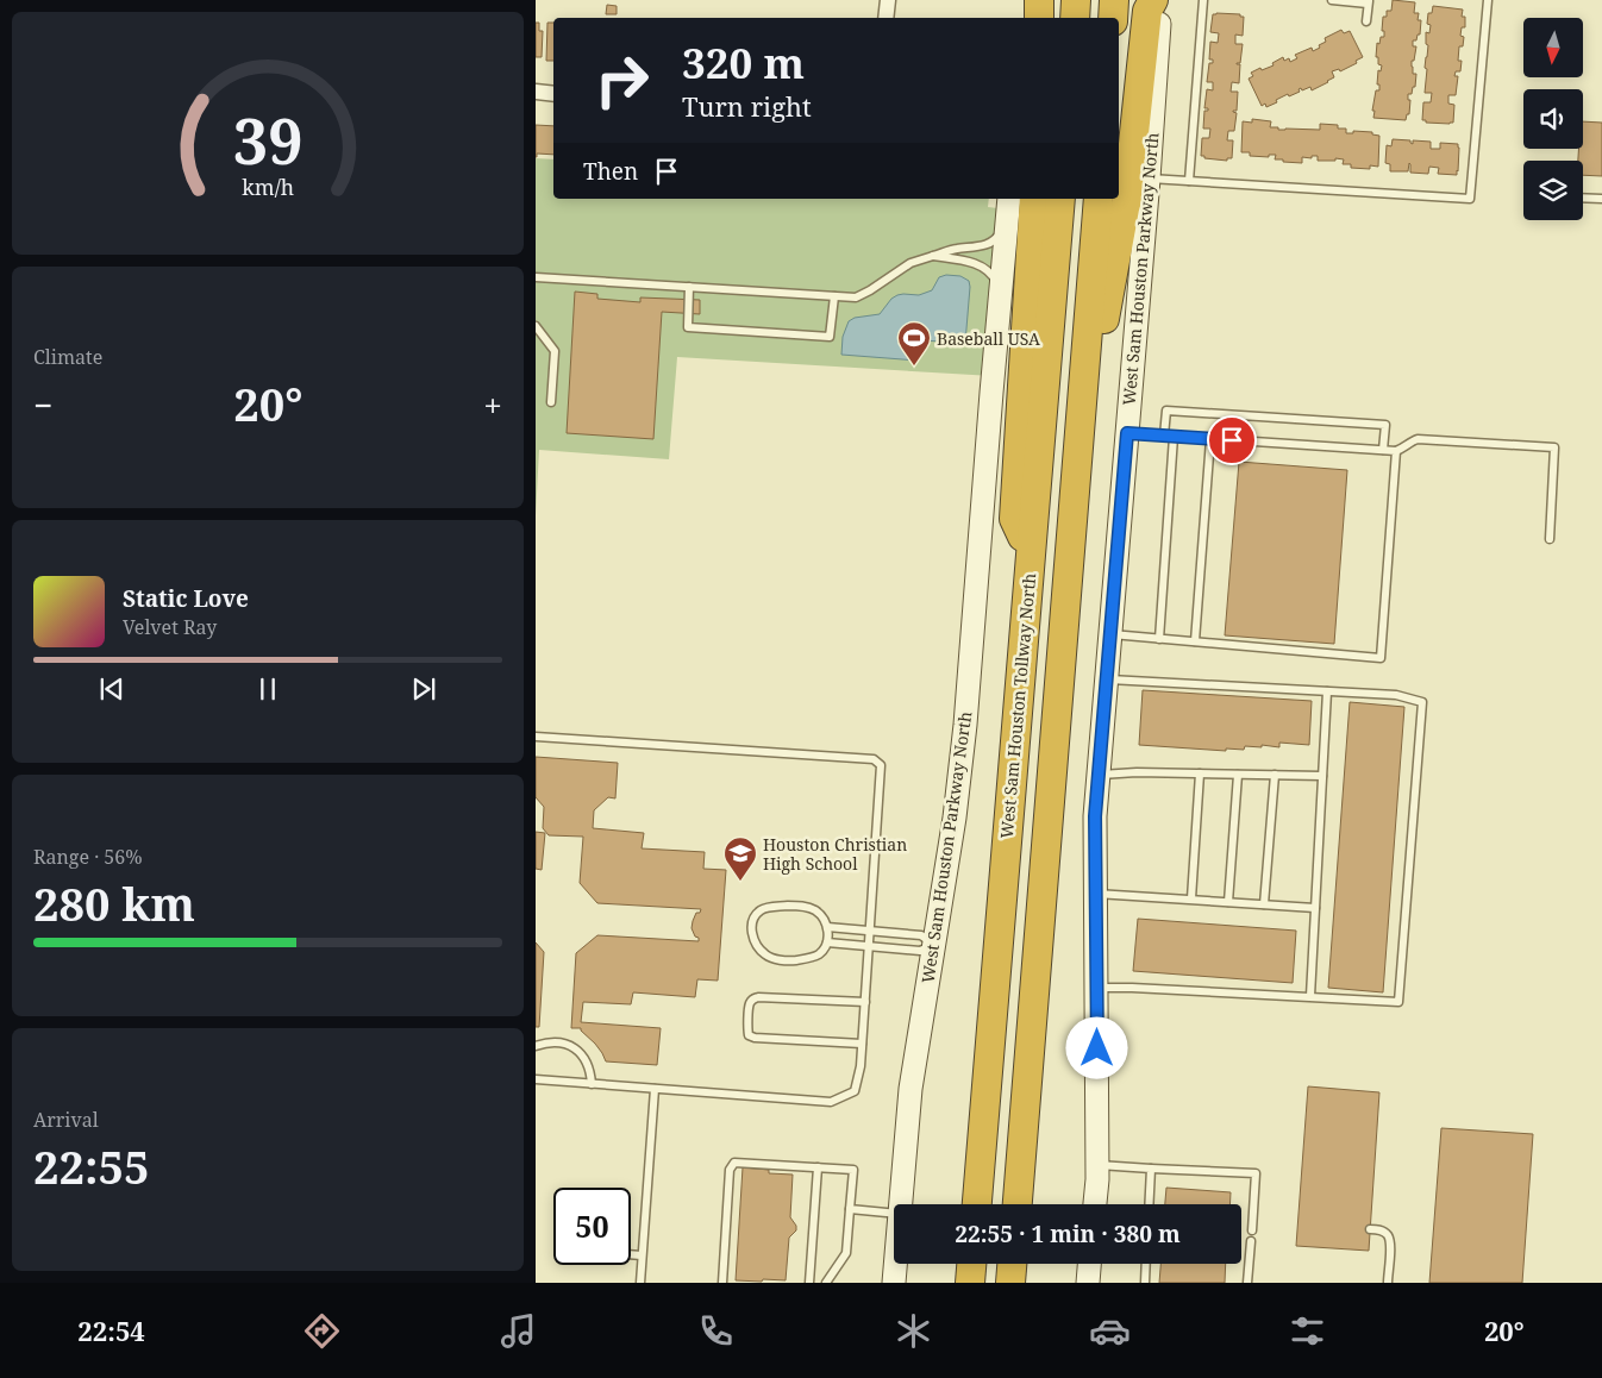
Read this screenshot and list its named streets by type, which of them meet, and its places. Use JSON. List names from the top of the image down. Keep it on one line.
{"streets":{"highway":["West Sam Houston Tollway North"],"main road":["West Sam Houston Parkway North"]},"places":{"sports":["Baseball USA"],"school or university":["Houston Christian High School"]},"north":"bottom","page":{"turn":["320 m","Turn right"],"then":"Then","tile":["Climate",["Range · 56%","280 km"],["Arrival","22:55"]],"heat":["−","20°","+"],"song":["Static Love","Velvet Ray"],"limit":"50","trip":"22:55 · 1 min · 380 m","tabs":["22:54","20°"],"gauge":["39","km/h"]}}
